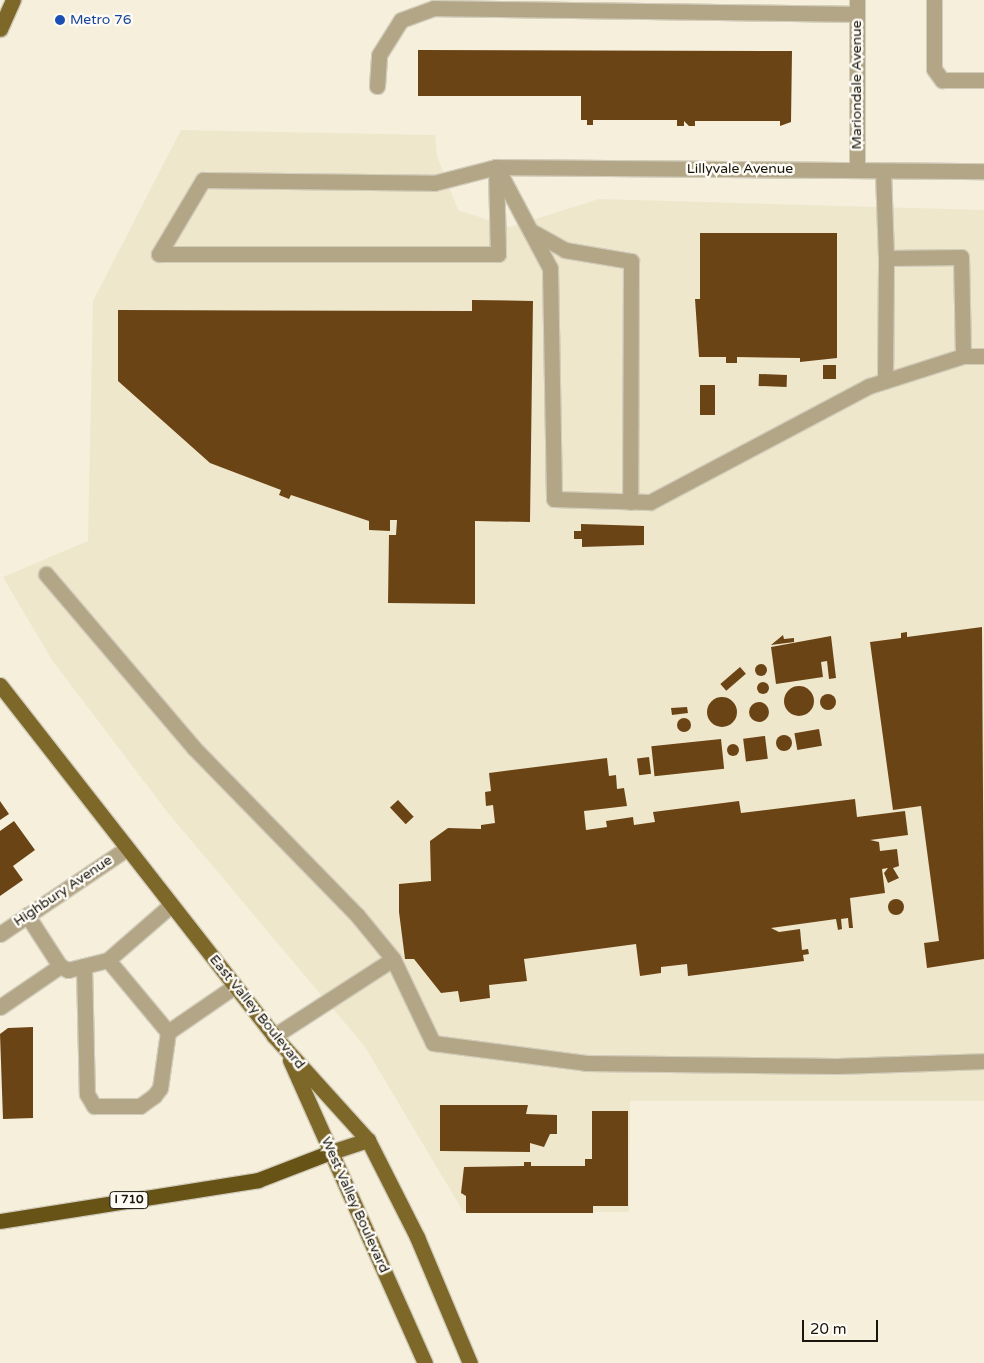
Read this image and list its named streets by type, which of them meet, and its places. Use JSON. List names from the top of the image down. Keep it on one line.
{"streets":{"highway":["I 710"],"main road":["East Valley Boulevard","West Valley Boulevard"],"street":["Mariondale Avenue","Lillyvale Avenue","Highbury Avenue"]},"crossings":[["Mariondale Avenue","Lillyvale Avenue"],["Highbury Avenue","East Valley Boulevard"],["East Valley Boulevard","I 710"],["East Valley Boulevard","West Valley Boulevard"],["I 710","West Valley Boulevard"]],"places":["Metro 76"],"scale_bar":"20 m"}
